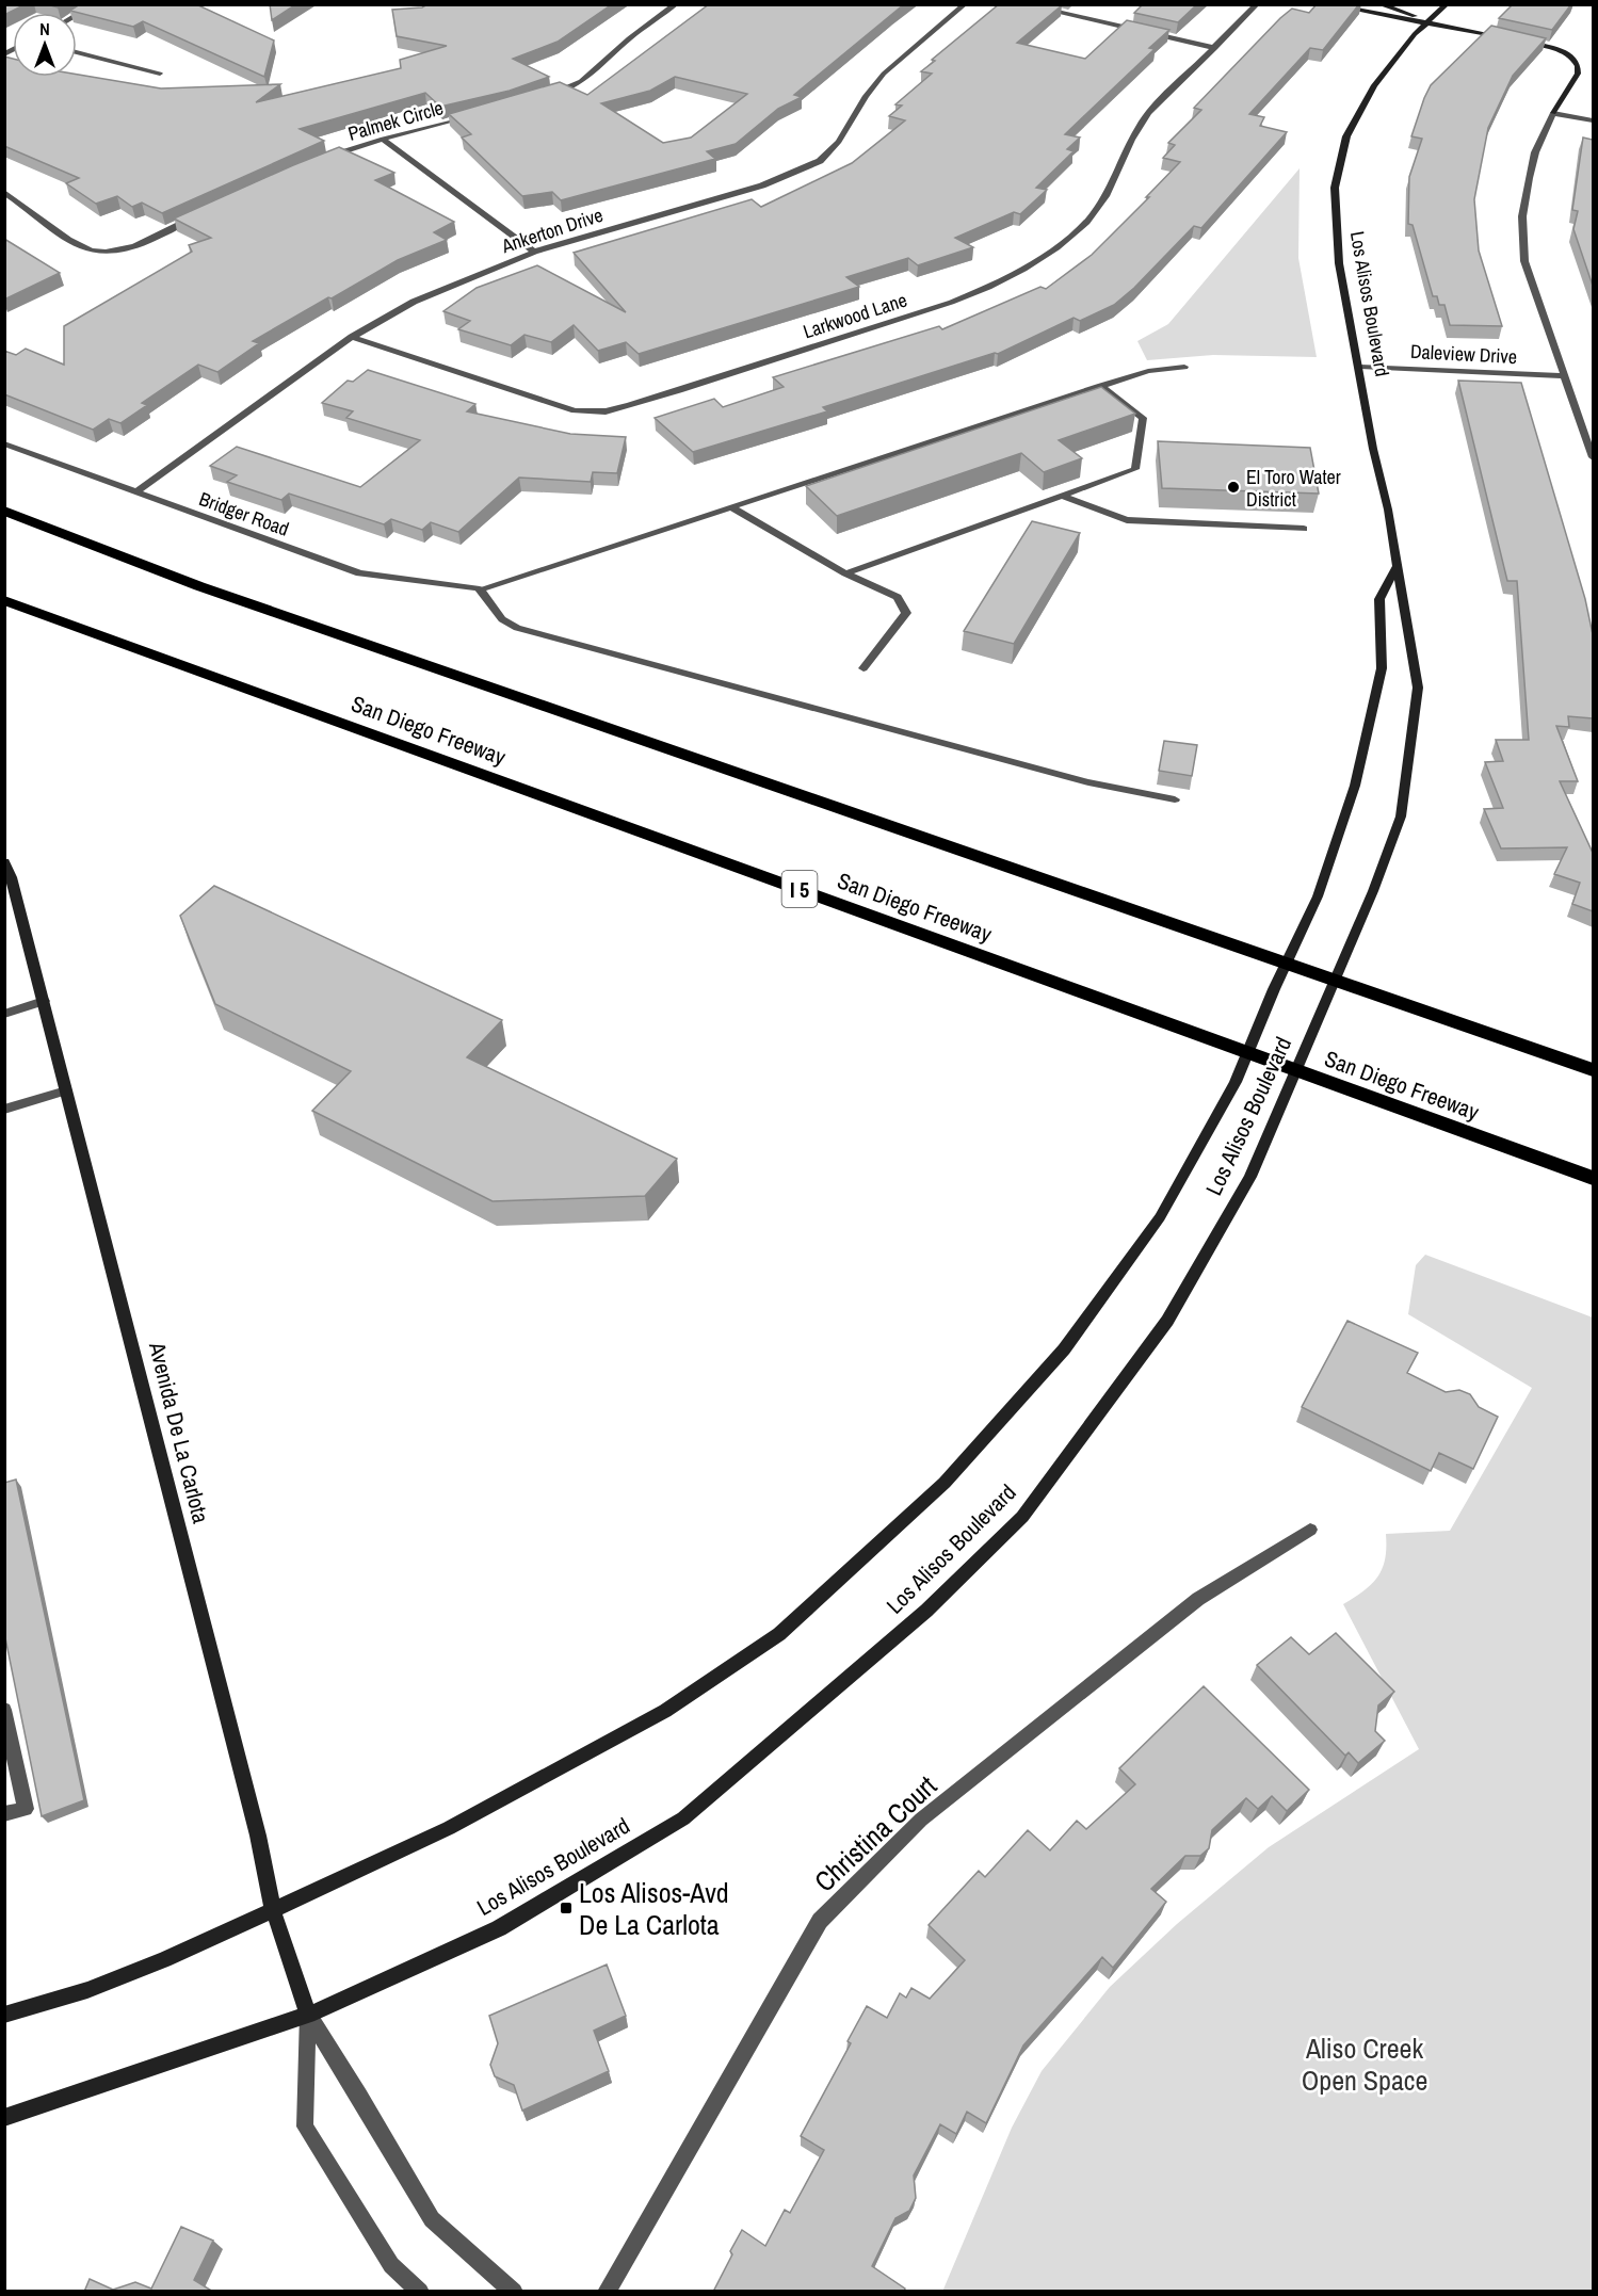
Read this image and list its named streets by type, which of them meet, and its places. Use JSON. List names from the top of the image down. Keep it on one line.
{"streets":{"highway":["San Diego Freeway","I 5"],"main road":["Los Alisos Boulevard","Avenida De La Carlota"],"street":["Palmek Circle","Ankerton Drive","Larkwood Lane","Daleview Drive","Bridger Road","Christina Court"]},"crossings":[["Ankerton Drive","Larkwood Lane"],["Ankerton Drive","Bridger Road"],["Los Alisos Boulevard","Daleview Drive"],["Los Alisos Boulevard","Avenida De La Carlota"]],"parks":["Aliso Creek Open Space"],"places":{"other":["El Toro Water District"],"transit":["Los Alisos-Avd De La Carlota"]},"north":"top"}
